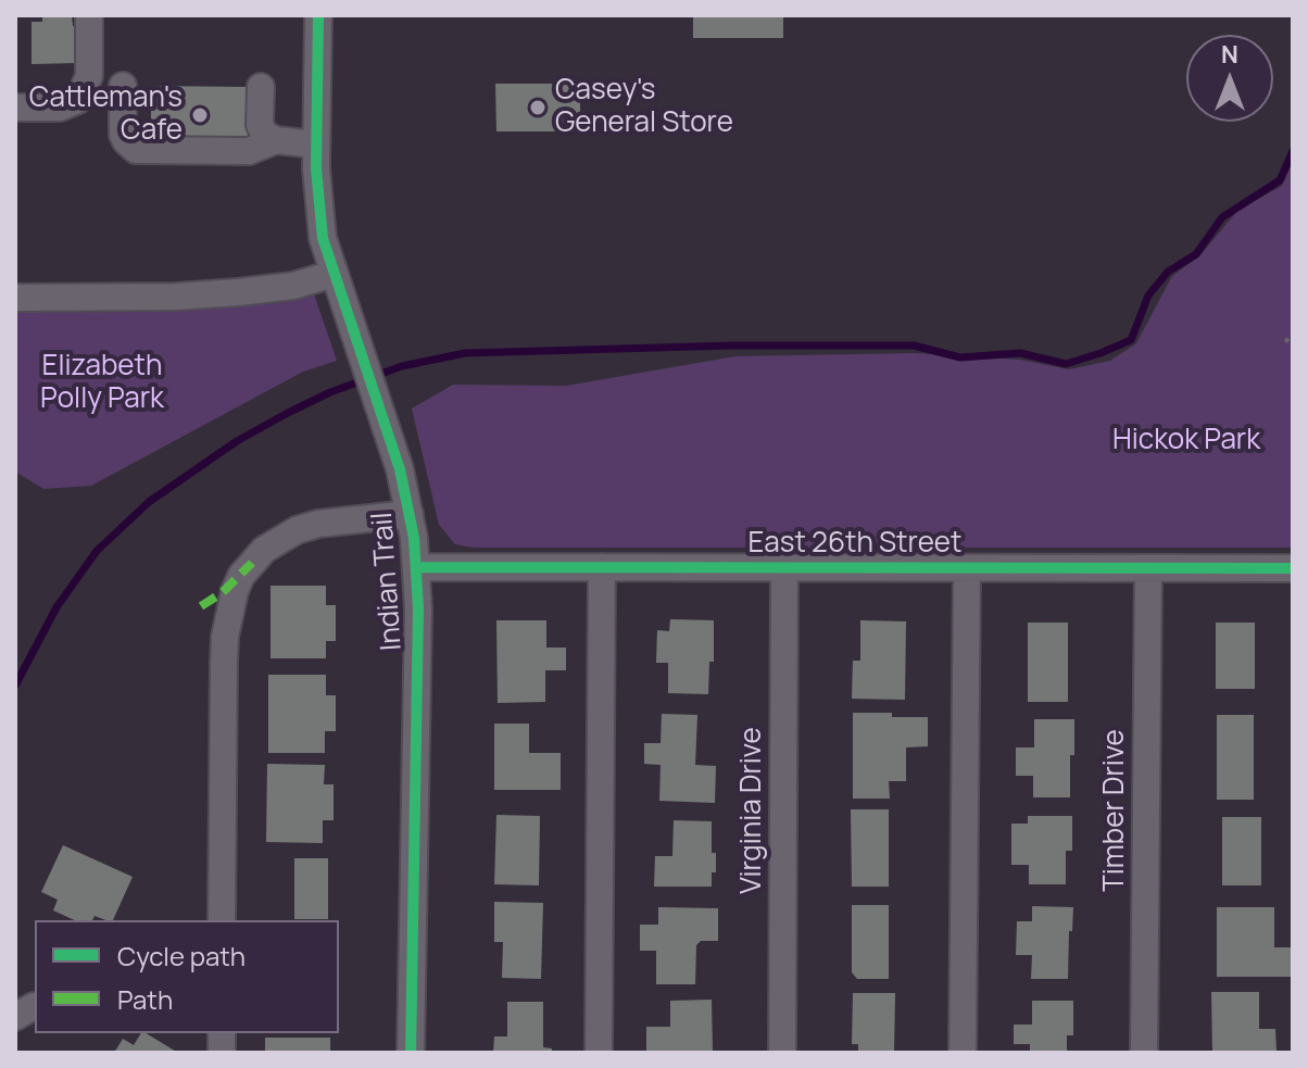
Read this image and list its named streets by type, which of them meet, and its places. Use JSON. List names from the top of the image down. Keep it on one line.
{"streets":{"street":["East 26th Street","Indian Trail","Virginia Drive","Timber Drive"]},"crossings":[["East 26th Street","Indian Trail"],["East 26th Street","Virginia Drive"],["East 26th Street","Timber Drive"]],"parks":["Elizabeth Polly Park","Hickok Park"],"places":["Casey's General Store","Cattleman's Cafe"],"legend":["Cycle path","Path"],"north":"top"}
